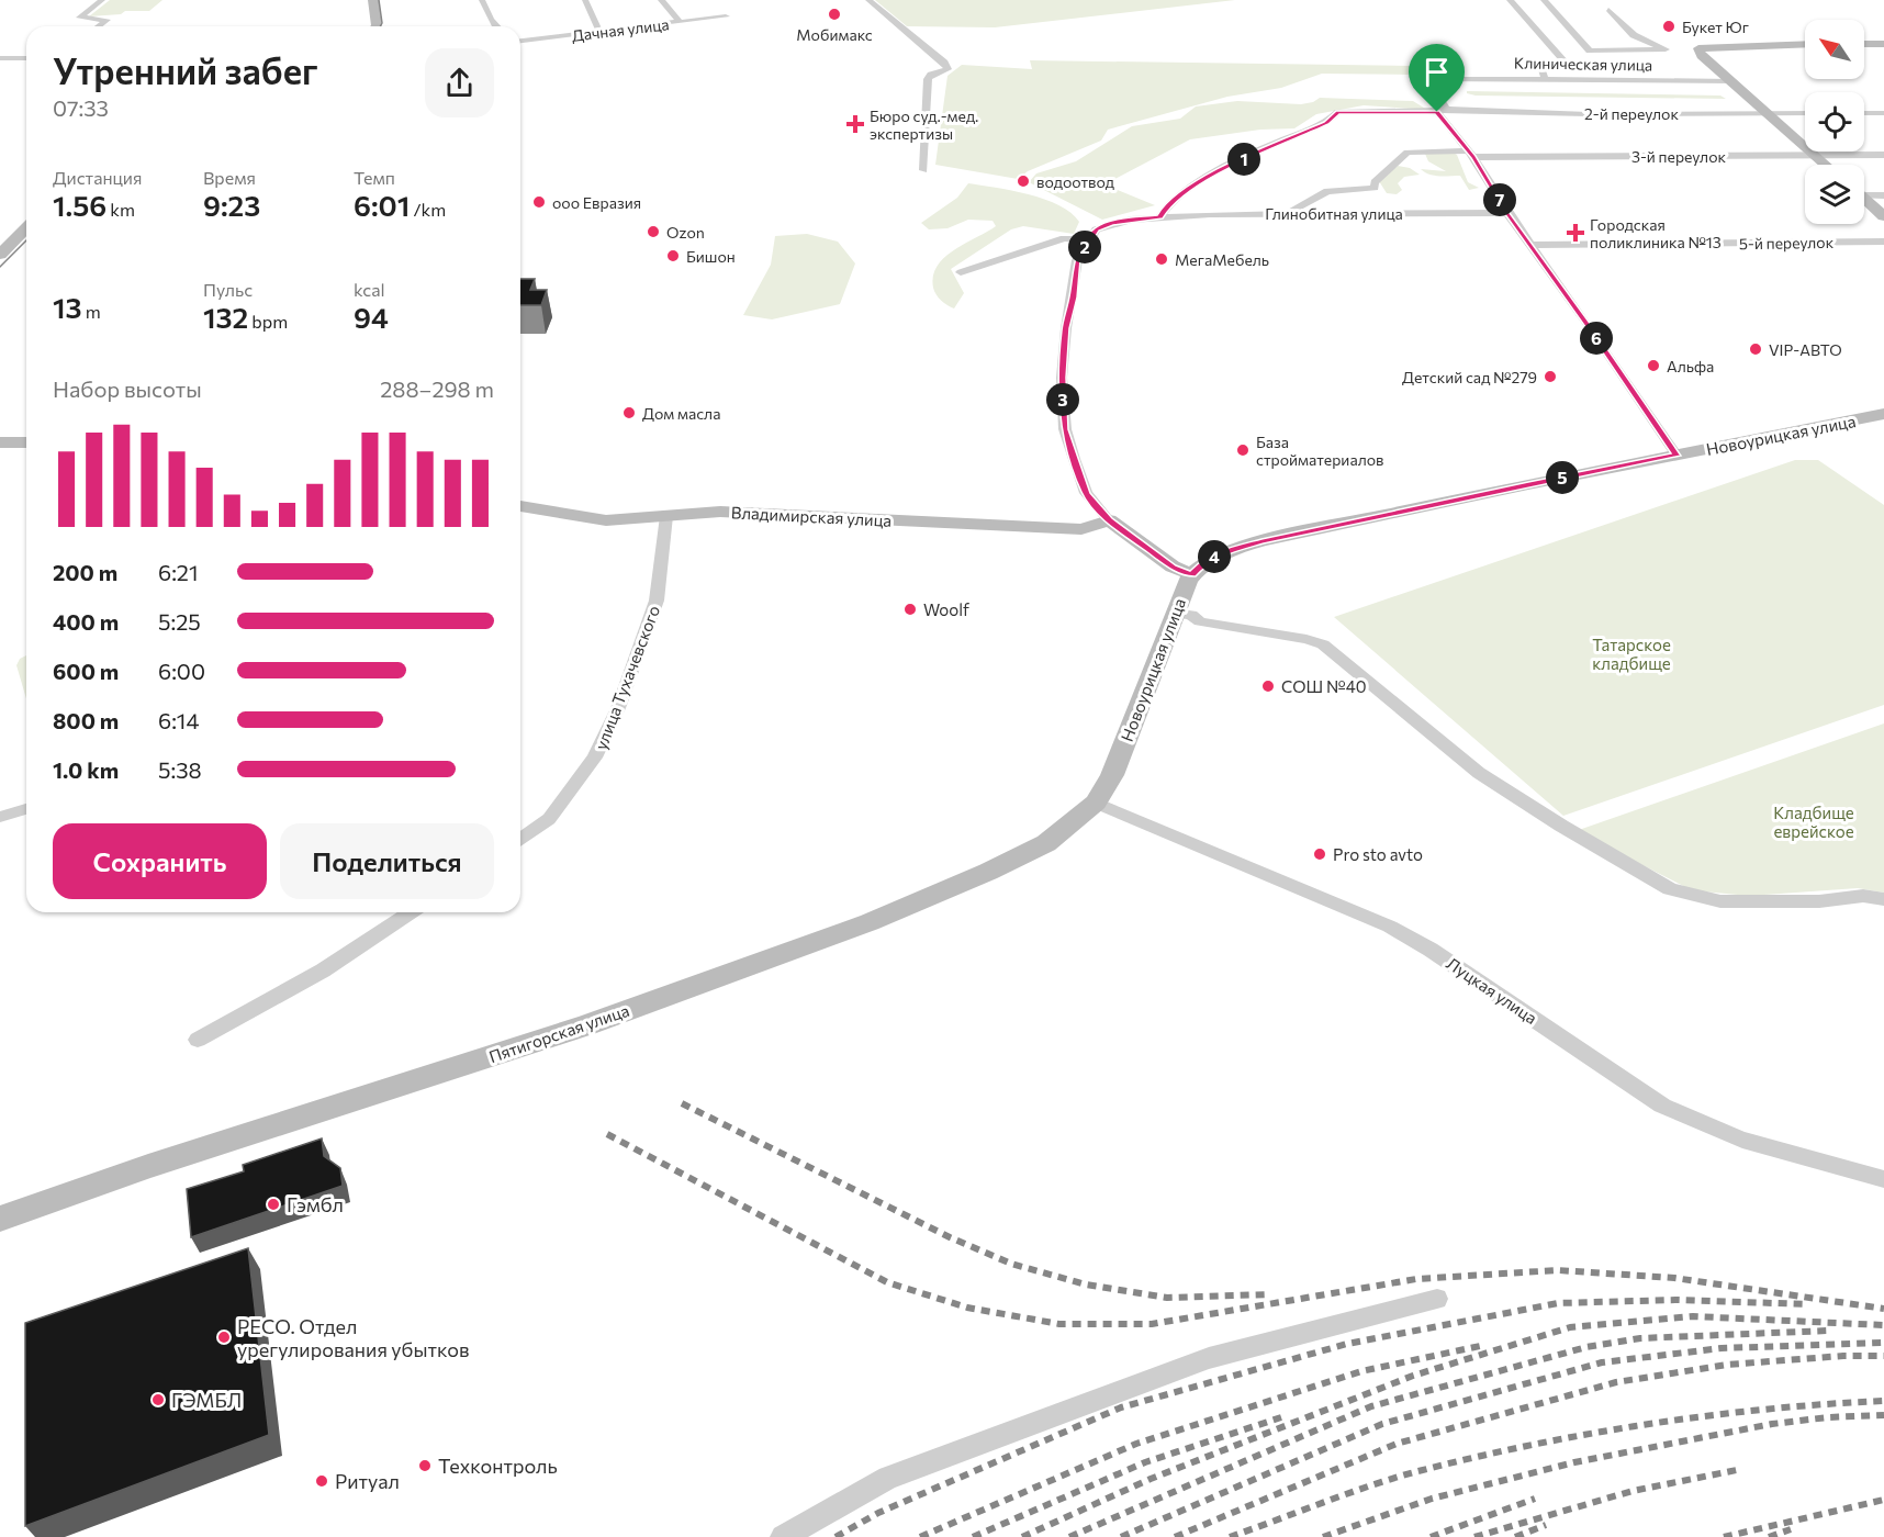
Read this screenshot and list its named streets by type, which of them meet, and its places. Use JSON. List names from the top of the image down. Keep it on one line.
{"streets":{"main road":["Новоурицкая улица","Владимирская улица","Пятигорская улица"],"street":["Дачная улица","Клиническая улица","2-й переулок","3-й переулок","Глинобитная улица","5-й переулок","улица Тухачевского","Луцкая улица"]},"crossings":[["Клиническая улица","2-й переулок"],["2-й переулок","Глинобитная улица"],["3-й переулок","Глинобитная улица"],["Новоурицкая улица","Луцкая улица"],["Новоурицкая улица","Пятигорская улица"],["Владимирская улица","улица Тухачевского"],["Луцкая улица","Пятигорская улица"]],"parks":["Татарское кладбище","Кладбище еврейское"],"places":{"other":["Мобимакс","Букет Юг","водоотвод","ооо Евразия","Ozon","Бишон","МегаМебель","VIP-АВТО","Альфа","Детский сад №279","Дом масла","База стройматериалов","Woolf","СОШ №40","Pro sto avto","Гэмбл","РЕСО. Отдел урегулирования убытков","ГЭМБЛ","Техконтроль","Ритуал"],"health":["Бюро суд.-мед. экспертизы","Городская поликлиника №13"]},"north":"top left","page":{"heading":["Утренний забег","07:33"],"stats":[["Дистанция","1.56 km"],["Время","9:23"],["Темп","6:01 /km"],["13 m"],["Пульс","132 bpm"],["kcal","94"]],"pins":["1","7","2","6","3","5","4"],"chart":["Набор высоты","288–298 m"],"list":[{"name":"200 m","note":"6:21"},{"name":"400 m","note":"5:25"},{"name":"600 m","note":"6:00"},{"name":"800 m","note":"6:14"},{"name":"1.0 km","note":"5:38"}],"buttons":["Сохранить","Поделиться"]}}
